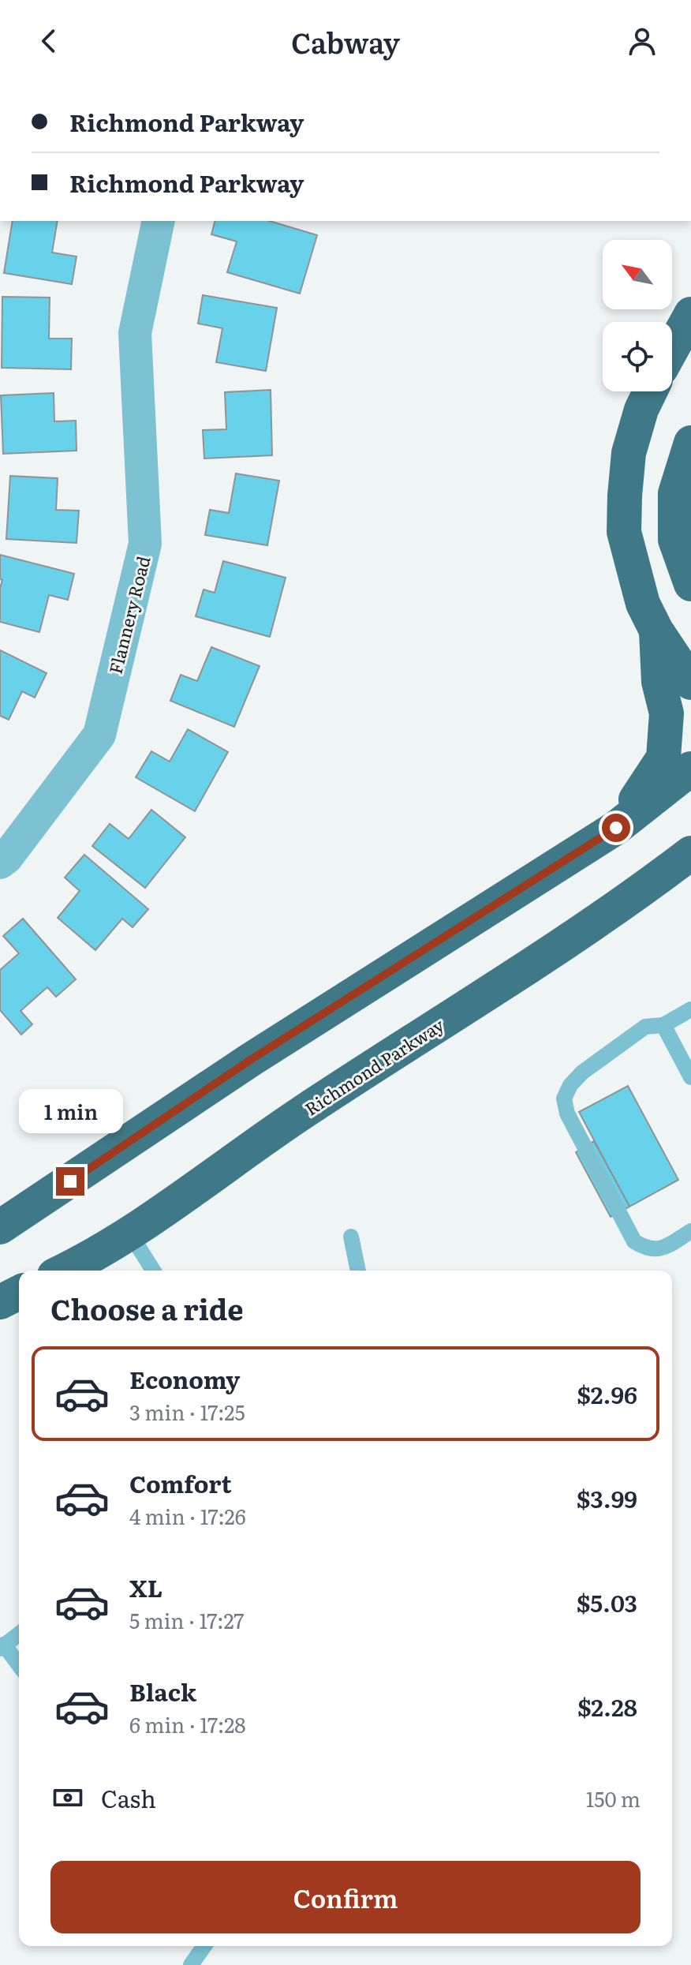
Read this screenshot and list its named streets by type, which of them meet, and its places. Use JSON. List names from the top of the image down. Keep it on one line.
{"streets":{"highway":["Richmond Parkway"],"street":["Flannery Road"]},"north":"top left","page":{"header":"Cabway","banner":["Richmond Parkway","Richmond Parkway"],"bubble":"1 min","heading":"Choose a ride","list":[{"name":"Economy","note":"3 min · 17:25","value":"$2.96"},{"name":"Comfort","note":"4 min · 17:26","value":"$3.99"},{"name":"XL","note":"5 min · 17:27","value":"$5.03"},{"name":"Black","note":"6 min · 17:28","value":"$2.28"}],"pay":["Cash","150 m"],"buttons":"Confirm"}}
